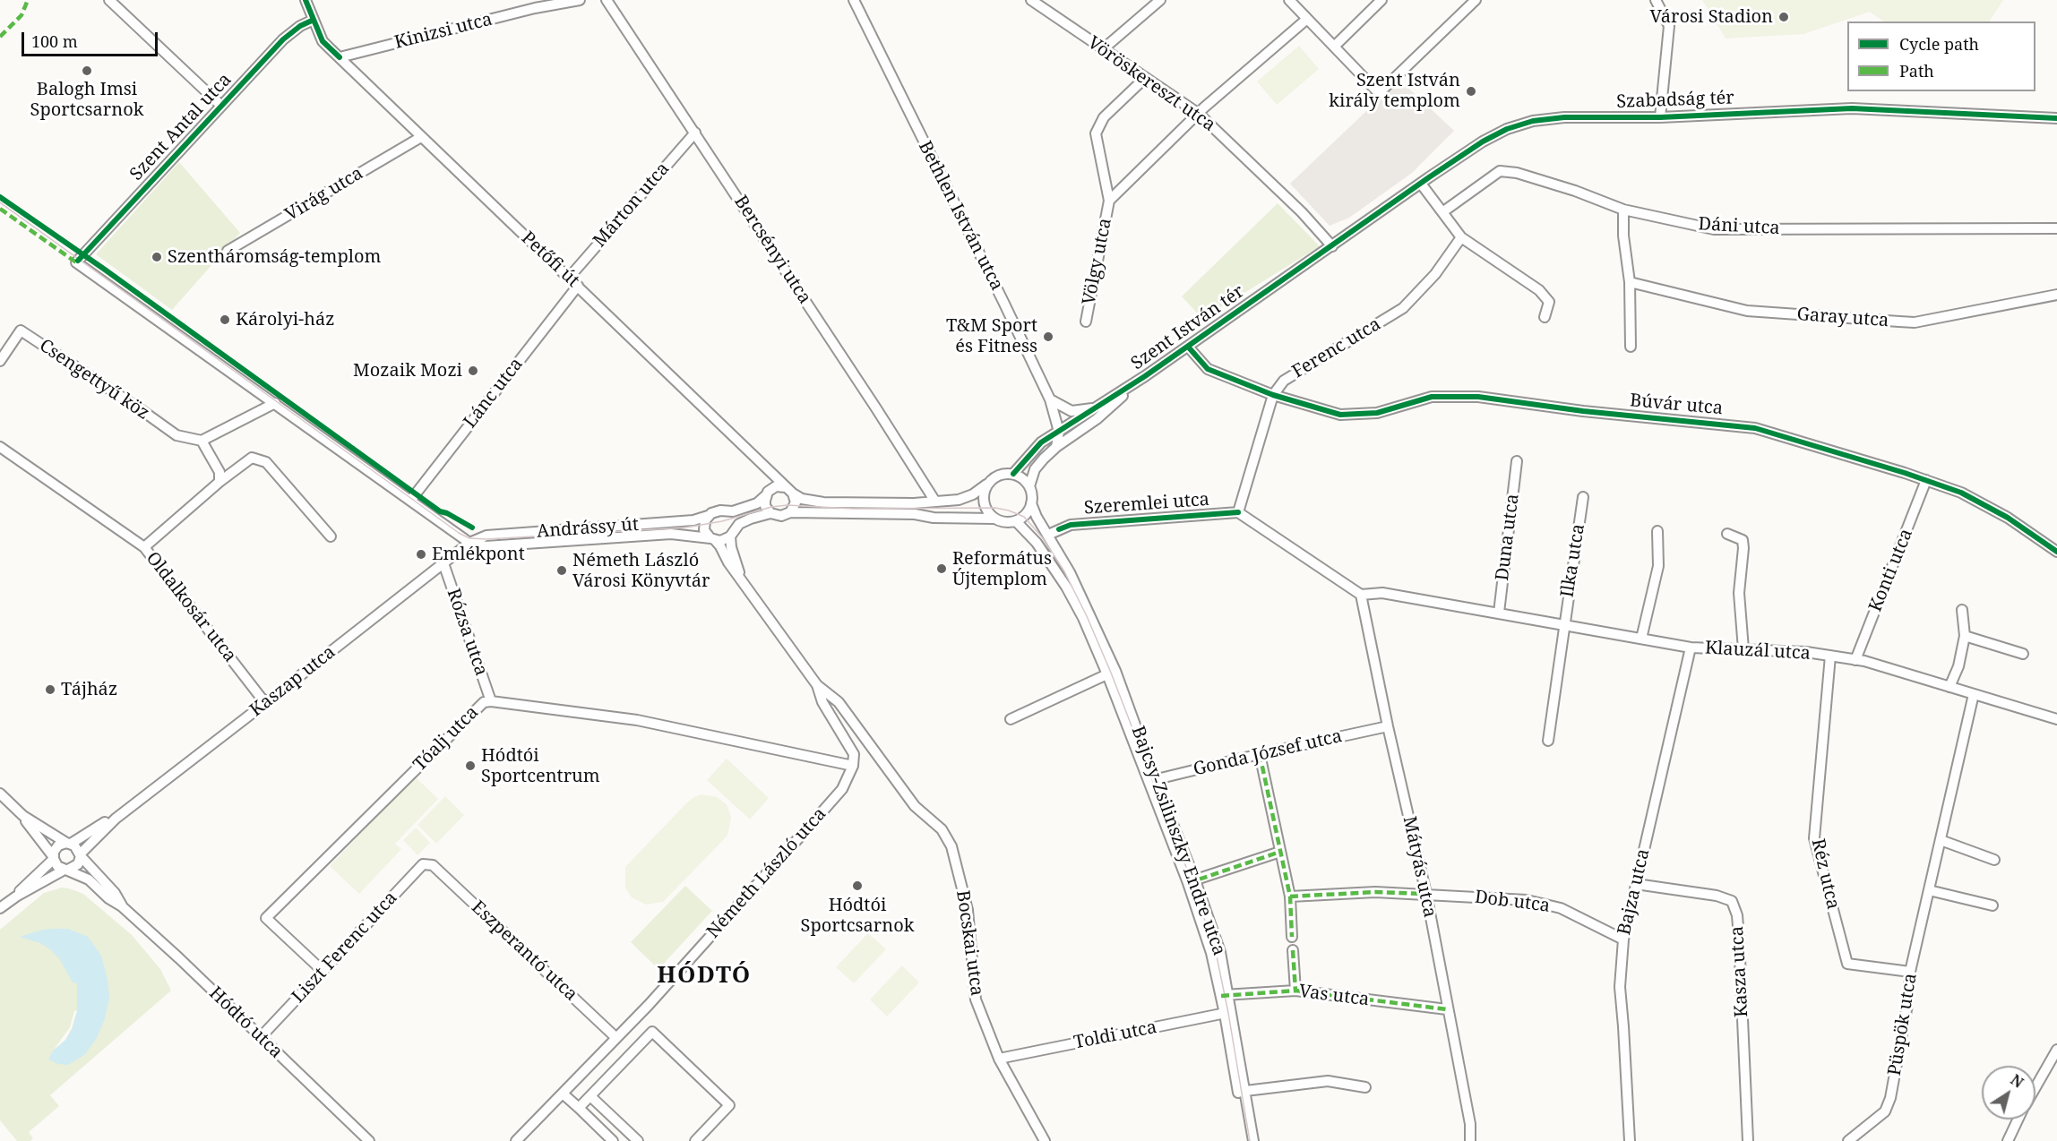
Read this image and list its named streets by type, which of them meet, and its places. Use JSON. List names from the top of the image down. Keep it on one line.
{"streets":{"street":["Kinizsi utca","Vöröskereszt utca","Szabadság tér","Szent Antal utca","Virág utca","Márton utca","Bethlen István utca","Dáni utca","Bercsényi utca","Petőfi út","Völgy utca","Garay utca","Szent István tér","Ferenc utca","Csengettyű köz","Lánc utca","Búvár utca","Szeremlei utca","Andrássy út","Duna utca","Ilka utca","Konti utca","Oldalkosár utca","Rózsa utca","Klauzál utca","Kaszap utca","Tóalj utca","Gonda József utca","Bajcsy-Zsilinszky Endre utca","Mátyás utca","Németh László utca","Réz utca","Bajza utca","Dob utca","Bocskai utca","Liszt Ferenc utca","Eszperantó utca","Kasza utca","Vas utca","Hódtó utca","Püspök utca","Toldi utca"]},"crossings":[["Kinizsi utca","Petőfi út"],["Vöröskereszt utca","Szabadság tér"],["Vöröskereszt utca","Völgy utca"],["Vöröskereszt utca","Szent István tér"],["Szabadság tér","Szent István tér"],["Szent Antal utca","Petőfi út"],["Szent Antal utca","Andrássy út"],["Virág utca","Petőfi út"],["Márton utca","Bercsényi utca"],["Márton utca","Petőfi út"],["Bethlen István utca","Szent István tér"],["Petőfi út","Lánc utca"],["Szent István tér","Búvár utca"],["Szent István tér","Bajcsy-Zsilinszky Endre utca"],["Ferenc utca","Búvár utca"],["Ferenc utca","Szeremlei utca"],["Lánc utca","Andrássy út"],["Búvár utca","Konti utca"],["Szeremlei utca","Bajcsy-Zsilinszky Endre utca"],["Andrássy út","Kaszap utca"],["Andrássy út","Bocskai utca"],["Duna utca","Klauzál utca"],["Ilka utca","Klauzál utca"],["Konti utca","Klauzál utca"],["Oldalkosár utca","Kaszap utca"],["Rózsa utca","Kaszap utca"],["Rózsa utca","Tóalj utca"],["Klauzál utca","Mátyás utca"],["Klauzál utca","Réz utca"],["Klauzál utca","Bajza utca"],["Klauzál utca","Püspök utca"],["Kaszap utca","Hódtó utca"],["Tóalj utca","Németh László utca"],["Tóalj utca","Bocskai utca"],["Tóalj utca","Liszt Ferenc utca"],["Gonda József utca","Bajcsy-Zsilinszky Endre utca"],["Gonda József utca","Mátyás utca"],["Bajcsy-Zsilinszky Endre utca","Vas utca"],["Bajcsy-Zsilinszky Endre utca","Toldi utca"],["Mátyás utca","Dob utca"],["Mátyás utca","Vas utca"],["Németh László utca","Bocskai utca"],["Németh László utca","Eszperantó utca"],["Réz utca","Püspök utca"],["Bajza utca","Dob utca"],["Bajza utca","Kasza utca"],["Bocskai utca","Toldi utca"],["Liszt Ferenc utca","Eszperantó utca"],["Liszt Ferenc utca","Hódtó utca"]],"districts":["HÓDTÓ"],"places":["Városi Stadion","Balogh Imsi Sportcsarnok","Szent István király templom","Szentháromság-templom","Károlyi-ház","T&M Sport és Fitness","Mozaik Mozi","Emlékpont","Református Újtemplom","Németh László Városi Könyvtár","Tájház","Hódtói Sportcentrum","Hódtói Sportcsarnok"],"legend":["Cycle path","Path"],"scale_bar":"100 m","north":"top right"}
